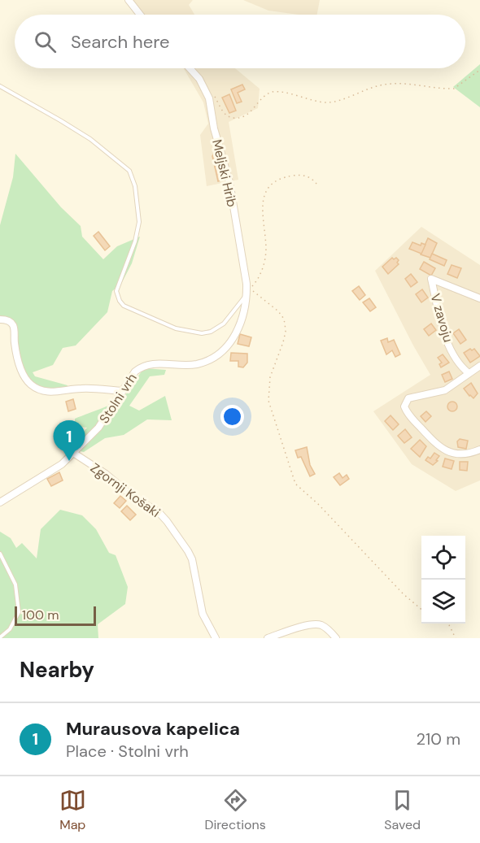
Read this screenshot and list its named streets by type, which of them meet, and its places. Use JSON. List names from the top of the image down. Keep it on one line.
{"streets":{"street":["Meljski Hrib","V zavoju","Stolni vrh","Zgornji Košaki"]},"crossings":[["Meljski Hrib","Stolni vrh"],["Stolni vrh","Zgornji Košaki"]],"scale_bar":"100 m","page":{"search":"Search here","pins":"1","scale":"100 m","heading":"Nearby","list":[{"mark":"1","name":"Murausova kapelica","note":"Place · Stolni vrh","value":"210 m"}],"nav":["Map","Directions","Saved"]}}
